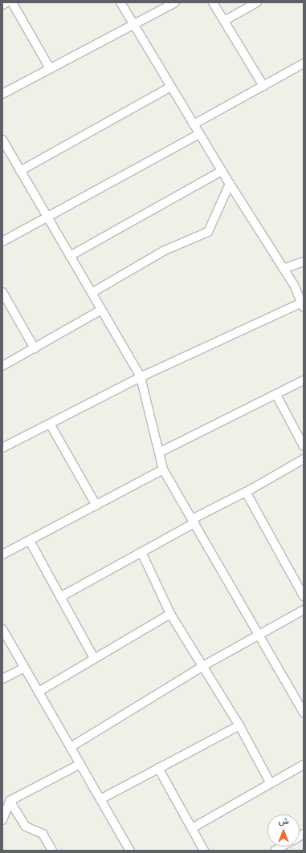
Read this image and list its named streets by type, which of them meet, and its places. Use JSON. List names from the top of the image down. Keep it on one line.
{"north":"top"}
